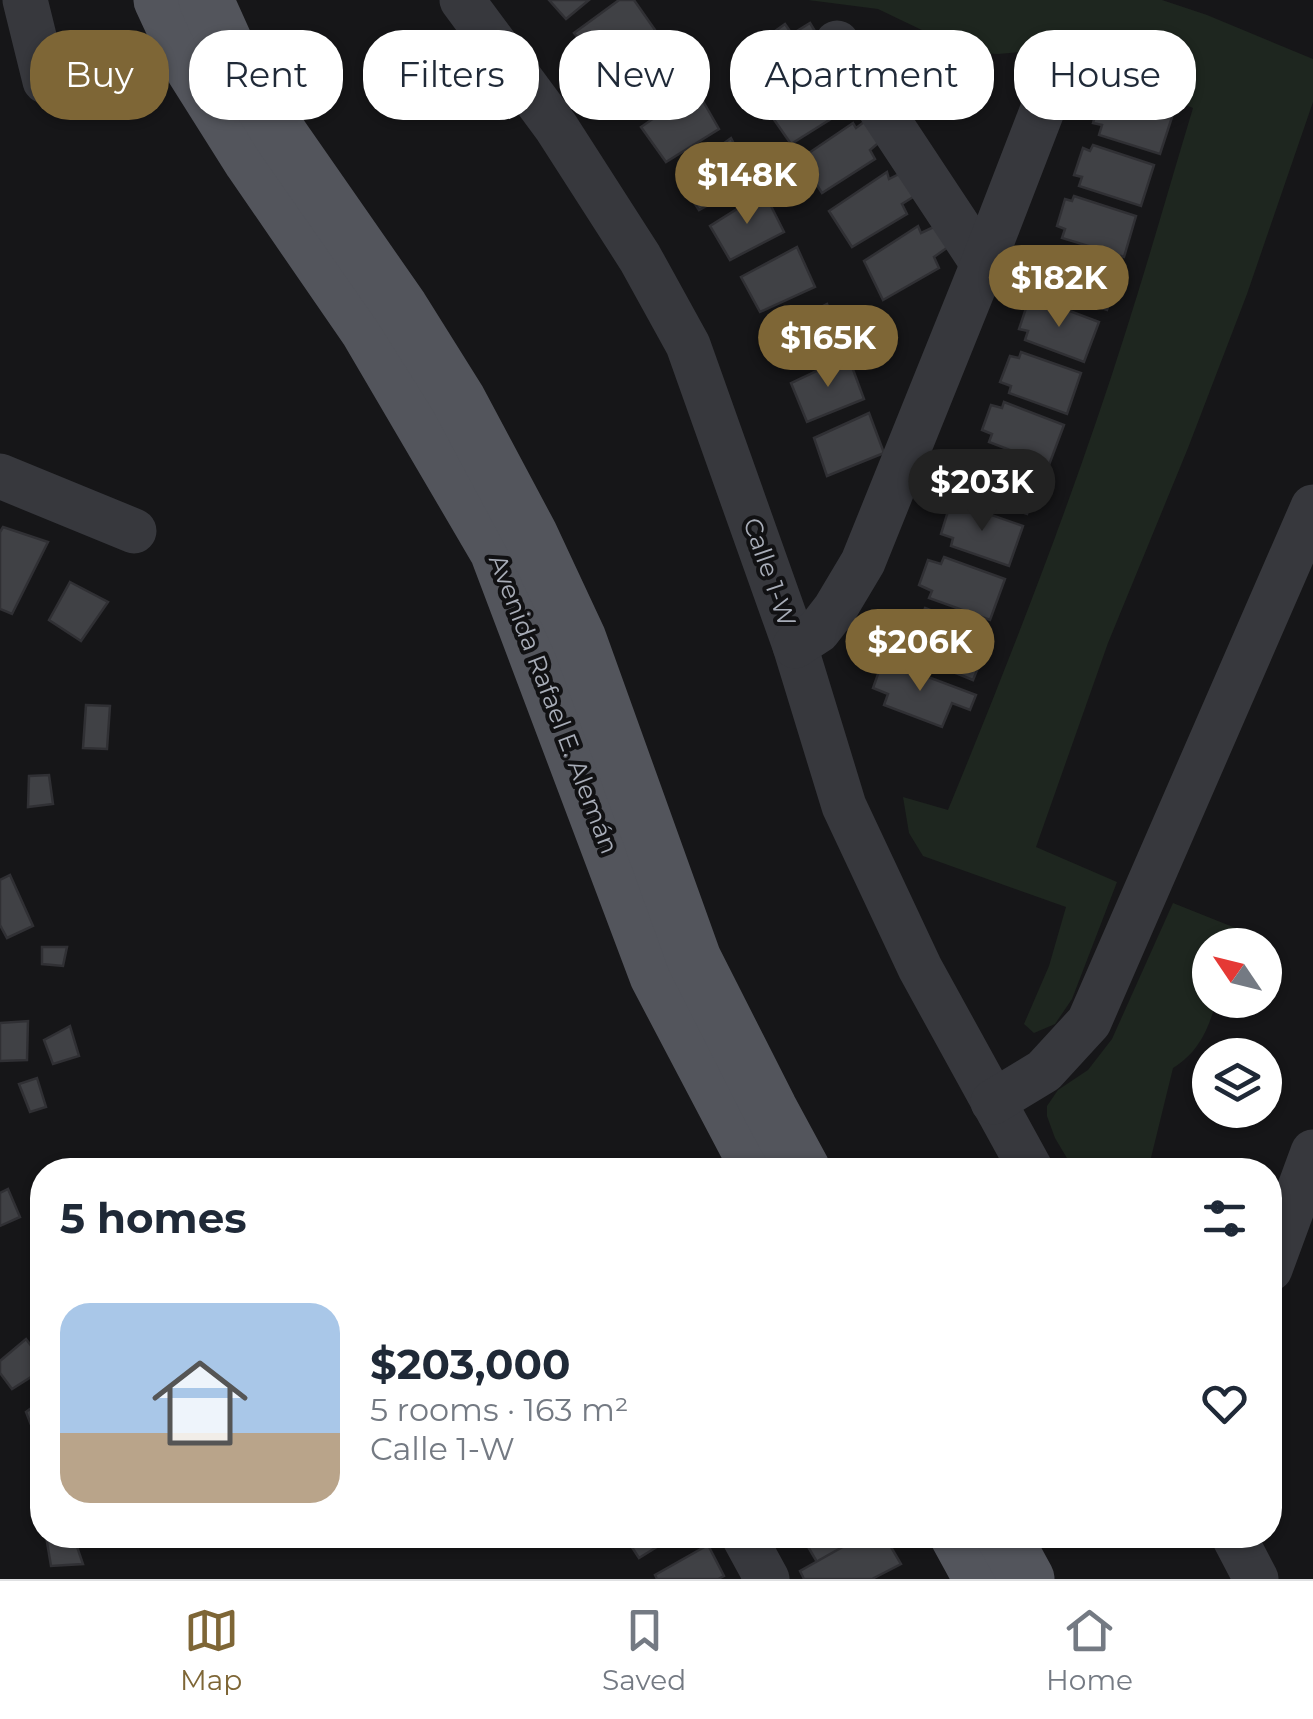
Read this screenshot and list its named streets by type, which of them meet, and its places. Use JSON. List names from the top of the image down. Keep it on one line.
{"streets":{"main road":["Avenida Rafael E. Alemán"],"street":["Calle 1-W"]},"north":"top left","page":{"chip":["Buy","Rent","Filters","New","Apartment","House"],"price":["$148K","$182K","$165K","$203K","$206K"],"heading":"5 homes","list":[{"name":"$203,000","note":"5 rooms · 163 m² · Calle 1-W"}],"tabs":["Map","Saved","Home"]}}
